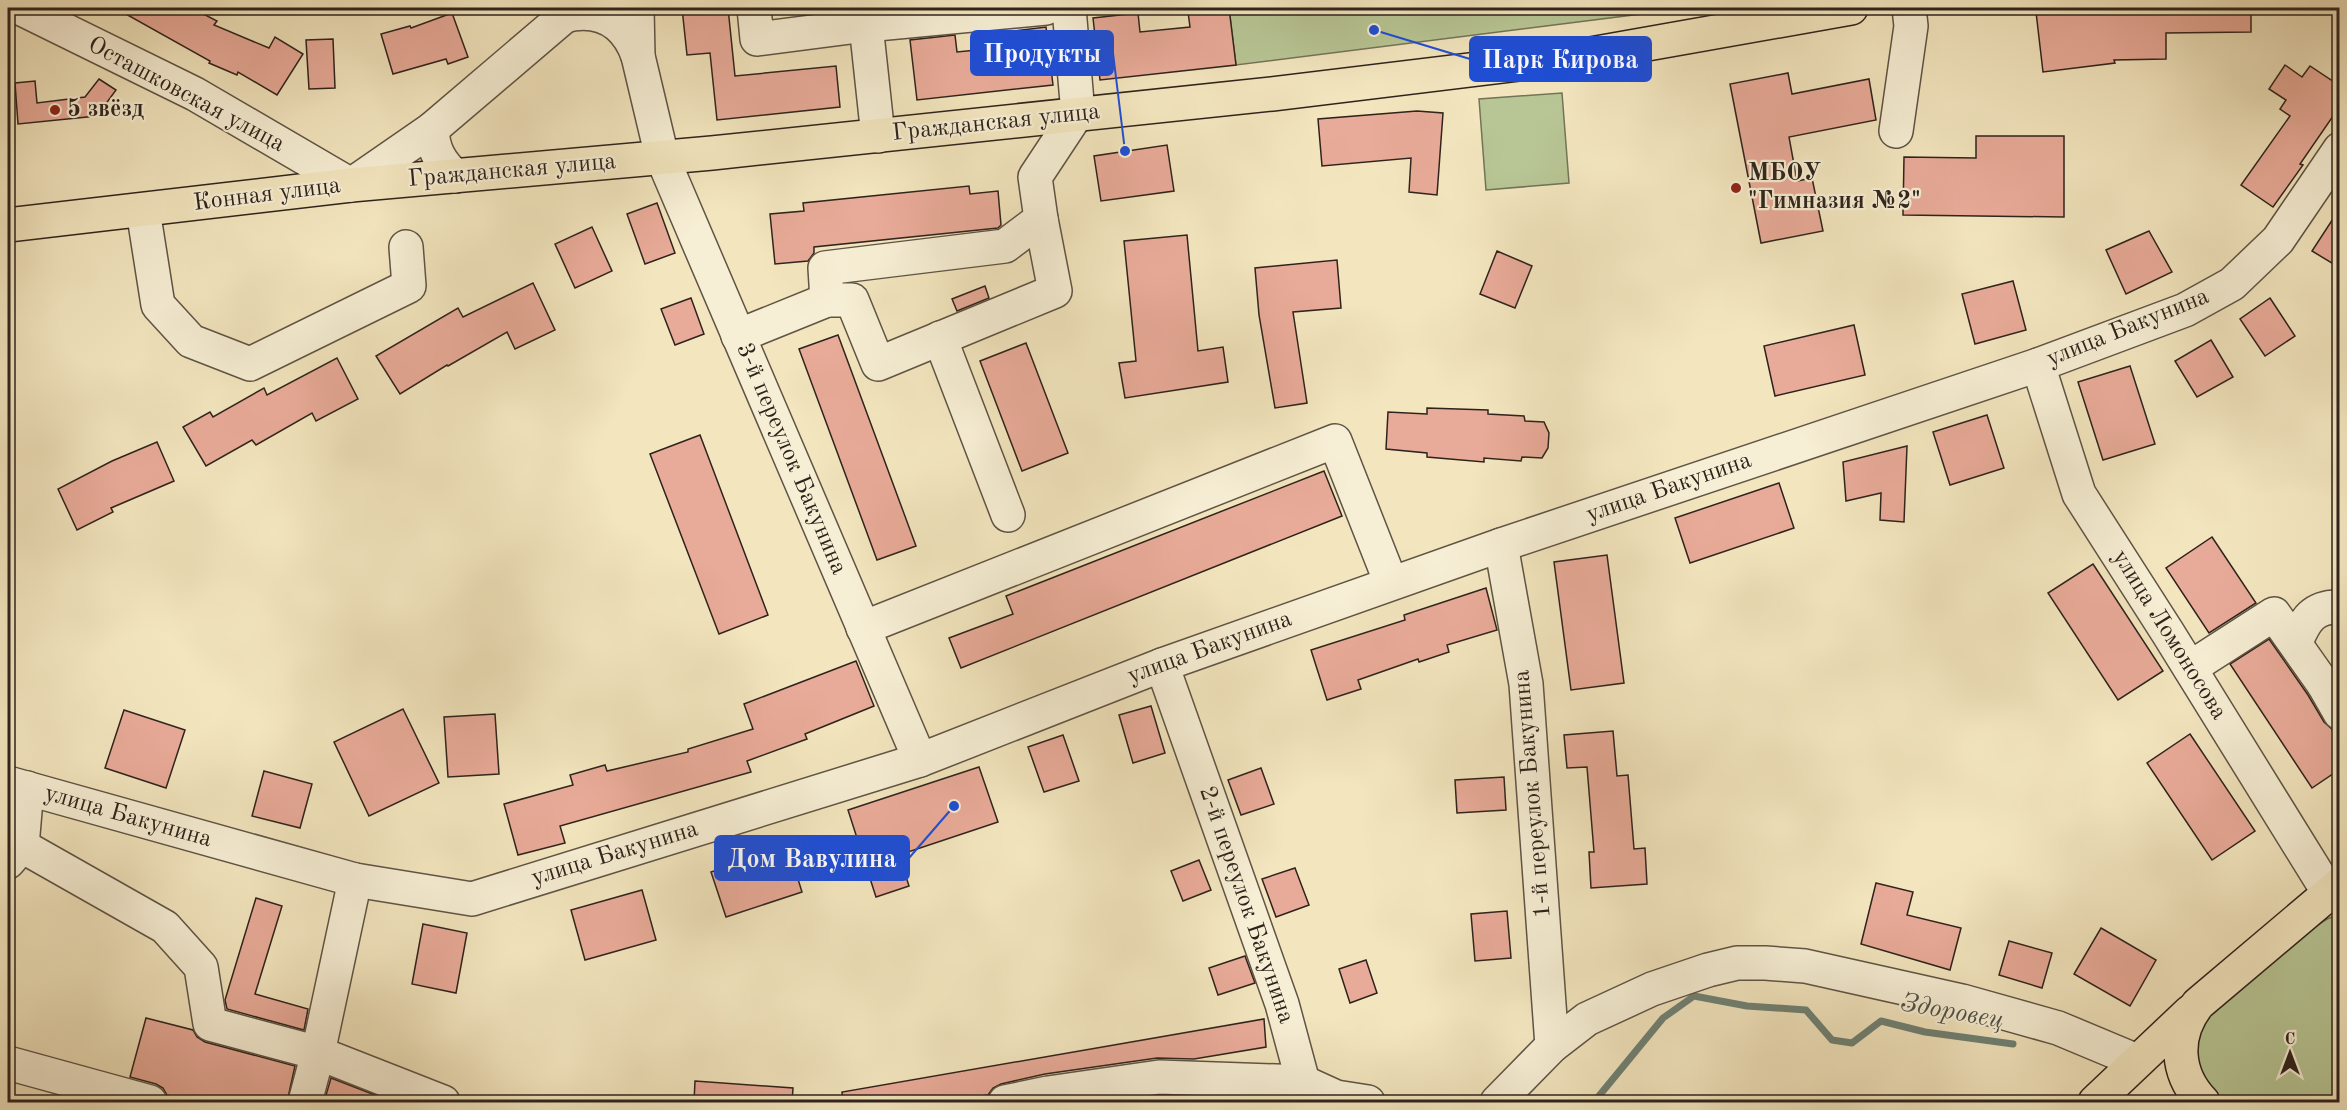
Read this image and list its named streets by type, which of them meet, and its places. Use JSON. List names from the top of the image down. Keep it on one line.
{"streets":{"main road":["Гражданская улица","Конная улица"],"street":["Осташковская улица","улица Бакунина","3-й переулок Бакунина","улица Ломоносова","1-й переулок Бакунина","2-й переулок Бакунина"]},"crossings":[["Осташковская улица","Гражданская улица"],["Осташковская улица","Конная улица"],["Гражданская улица","Конная улица"],["Гражданская улица","3-й переулок Бакунина"],["улица Бакунина","3-й переулок Бакунина"],["улица Бакунина","улица Ломоносова"],["улица Бакунина","1-й переулок Бакунина"],["улица Бакунина","2-й переулок Бакунина"]],"water":["Здоровец"],"places":["Парк Кирова","5 звёзд","Продукты","МБОУ \"Гимназия №2\"","Дом Вавулина"],"north":"top"}
